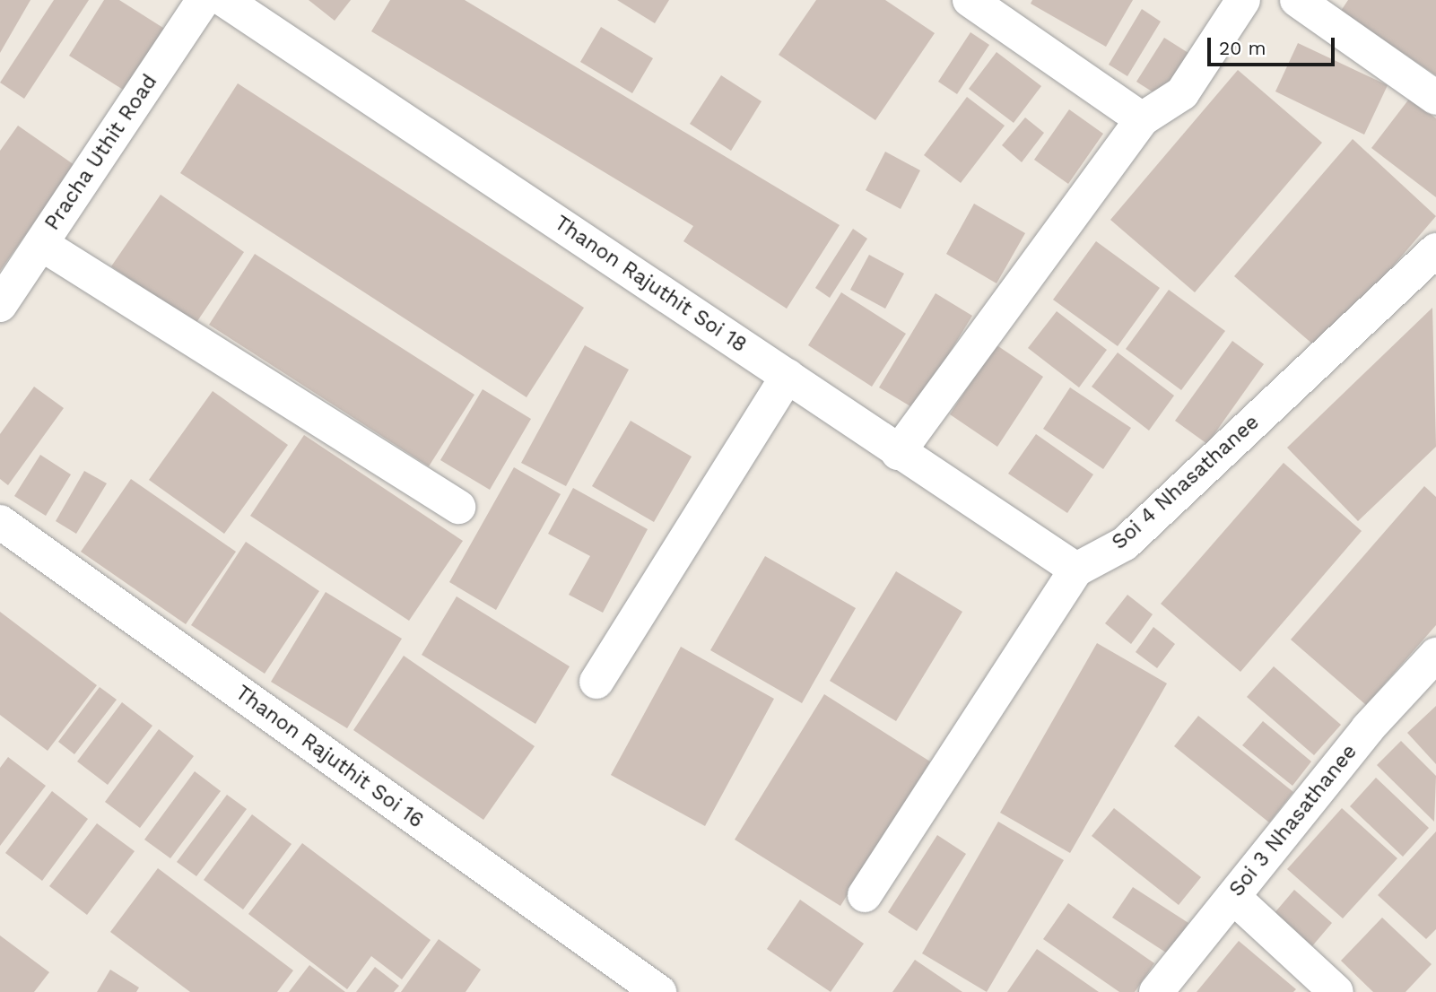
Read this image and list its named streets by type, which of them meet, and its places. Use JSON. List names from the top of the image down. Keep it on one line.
{"streets":{"street":["Pracha Uthit Road","Thanon Rajuthit Soi 18","Soi 4 Nhasathanee","Thanon Rajuthit Soi 16","Soi 3 Nhasathanee"]},"crossings":[["Thanon Rajuthit Soi 18","Soi 4 Nhasathanee"]],"scale_bar":"20 m"}
